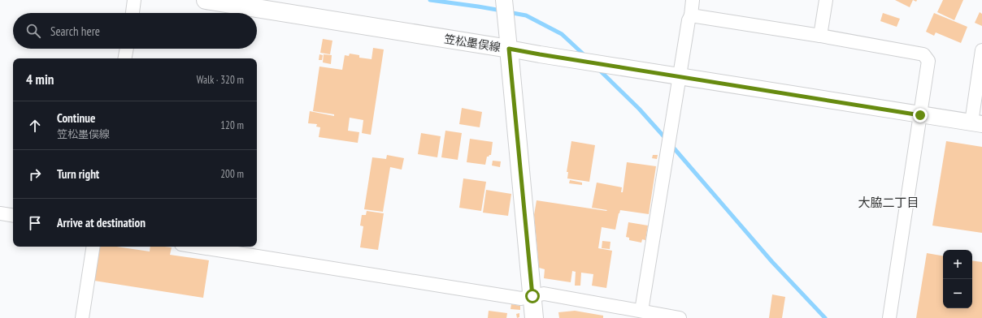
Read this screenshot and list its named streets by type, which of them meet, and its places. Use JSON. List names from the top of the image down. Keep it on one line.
{"streets":{"main road":["笠松墨俣線"]},"districts":["大脇二丁目"],"page":{"search":"Search here","heading":["4 min","Walk · 320 m"],"list":[["Continue","笠松墨俣線","120 m"],["Turn right","200 m"],"Arrive at destination"],"map_buttons":["+","−"]}}
